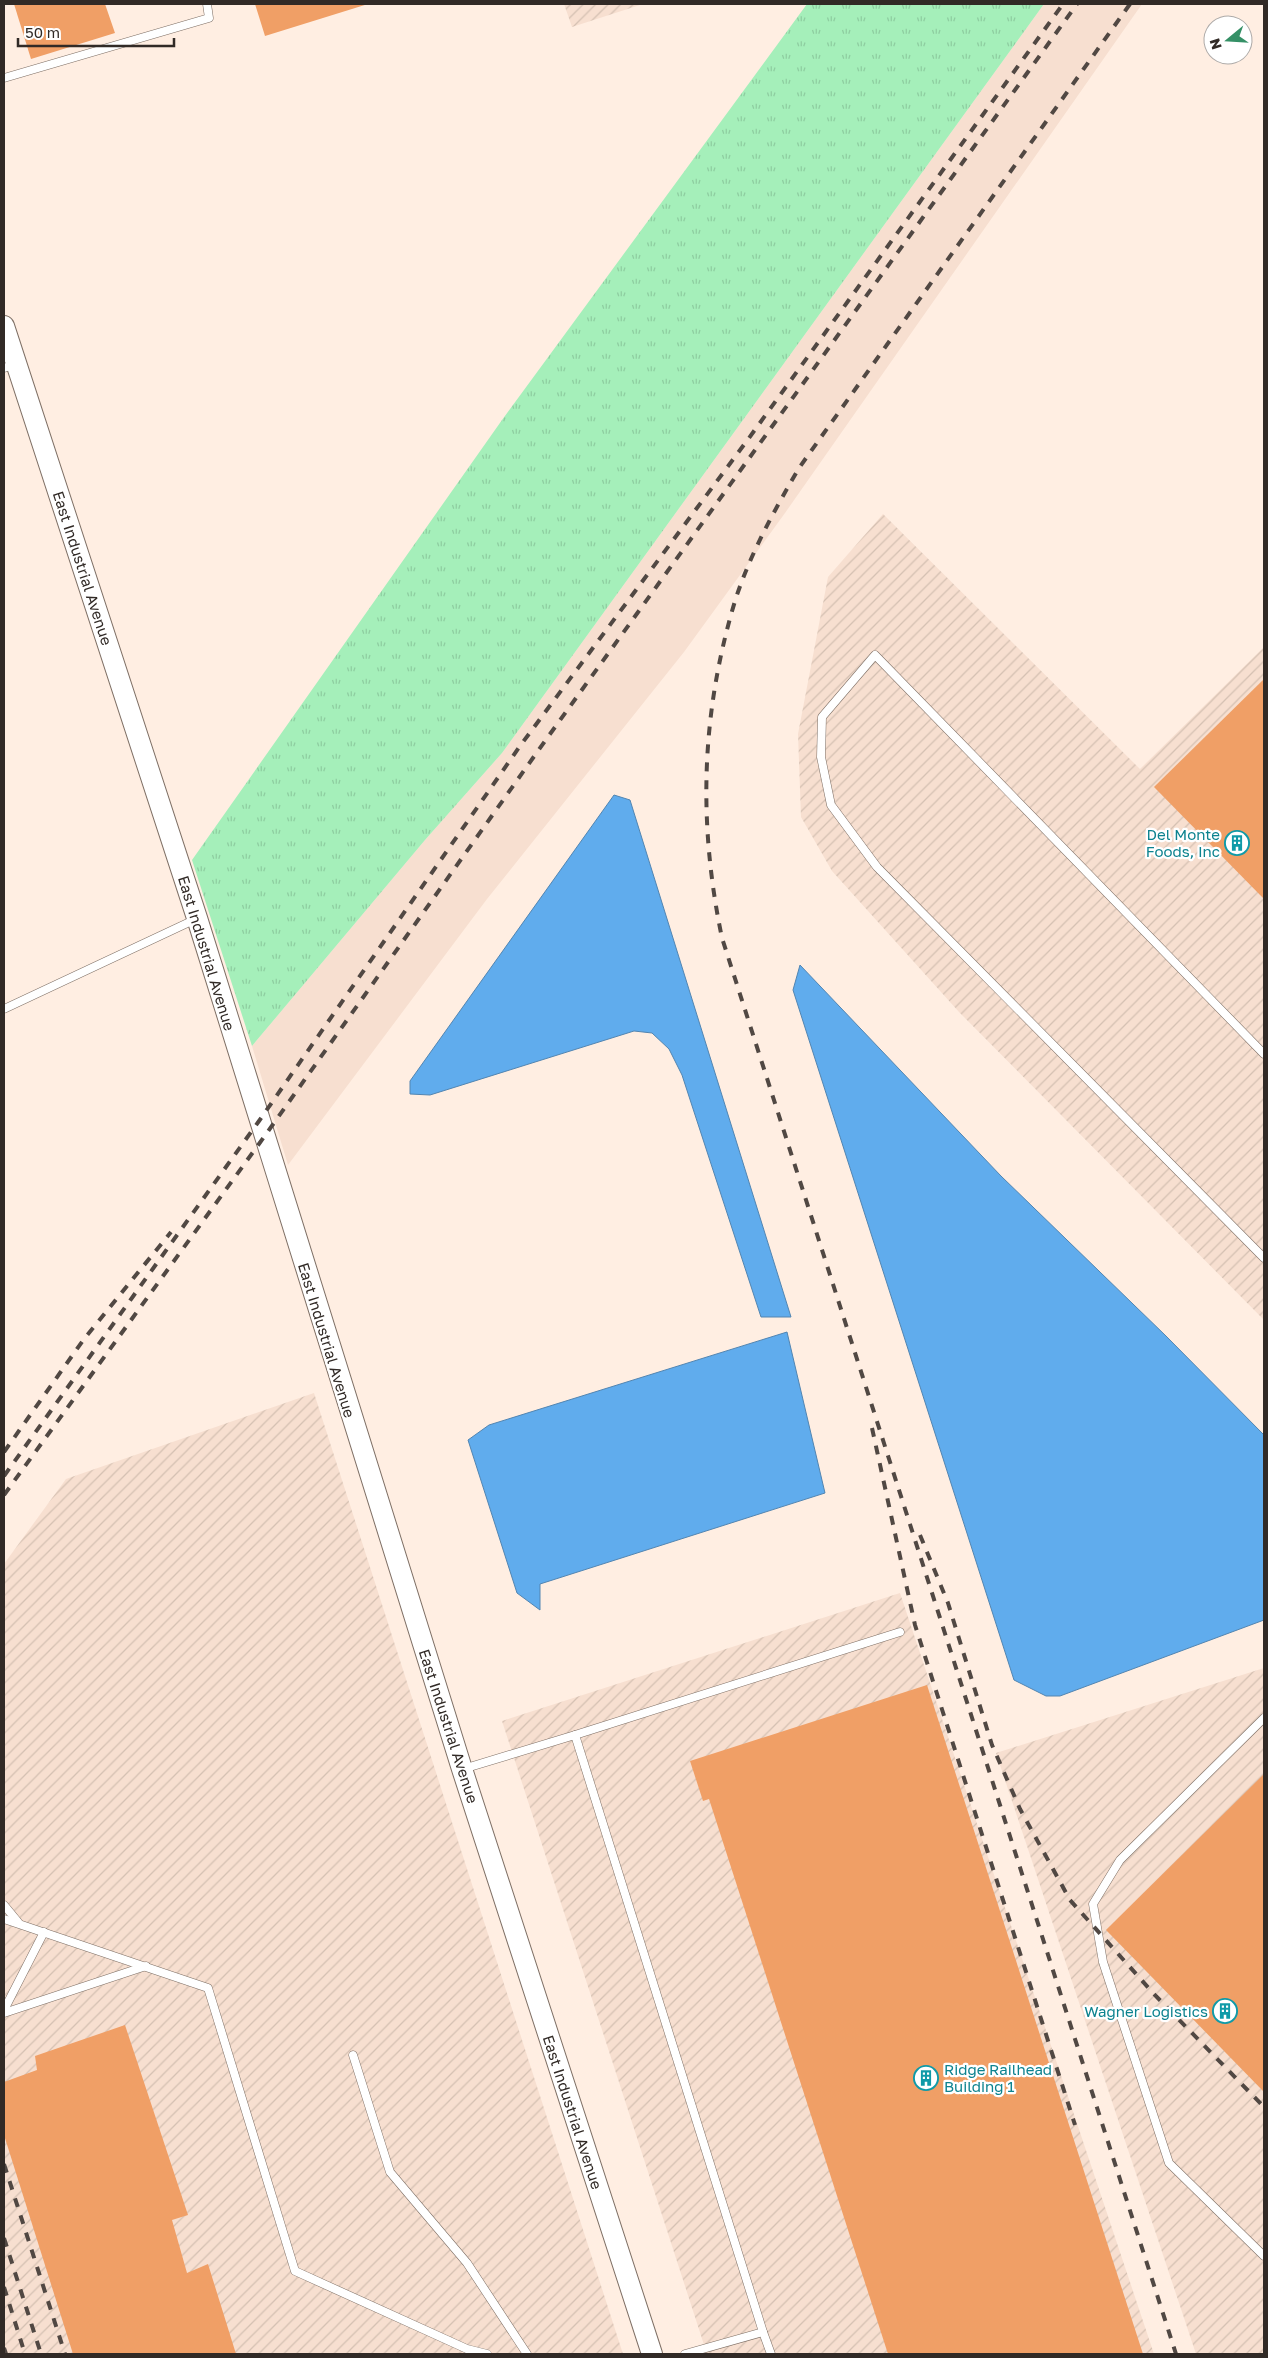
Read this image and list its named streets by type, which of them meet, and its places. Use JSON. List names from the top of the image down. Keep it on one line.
{"streets":{"street":["East Industrial Avenue"]},"places":{"building":["Del Monte Foods, Inc","Wagner Logistics","Ridge Railhead Building 1"]},"scale_bar":"50 m","north":"left"}
